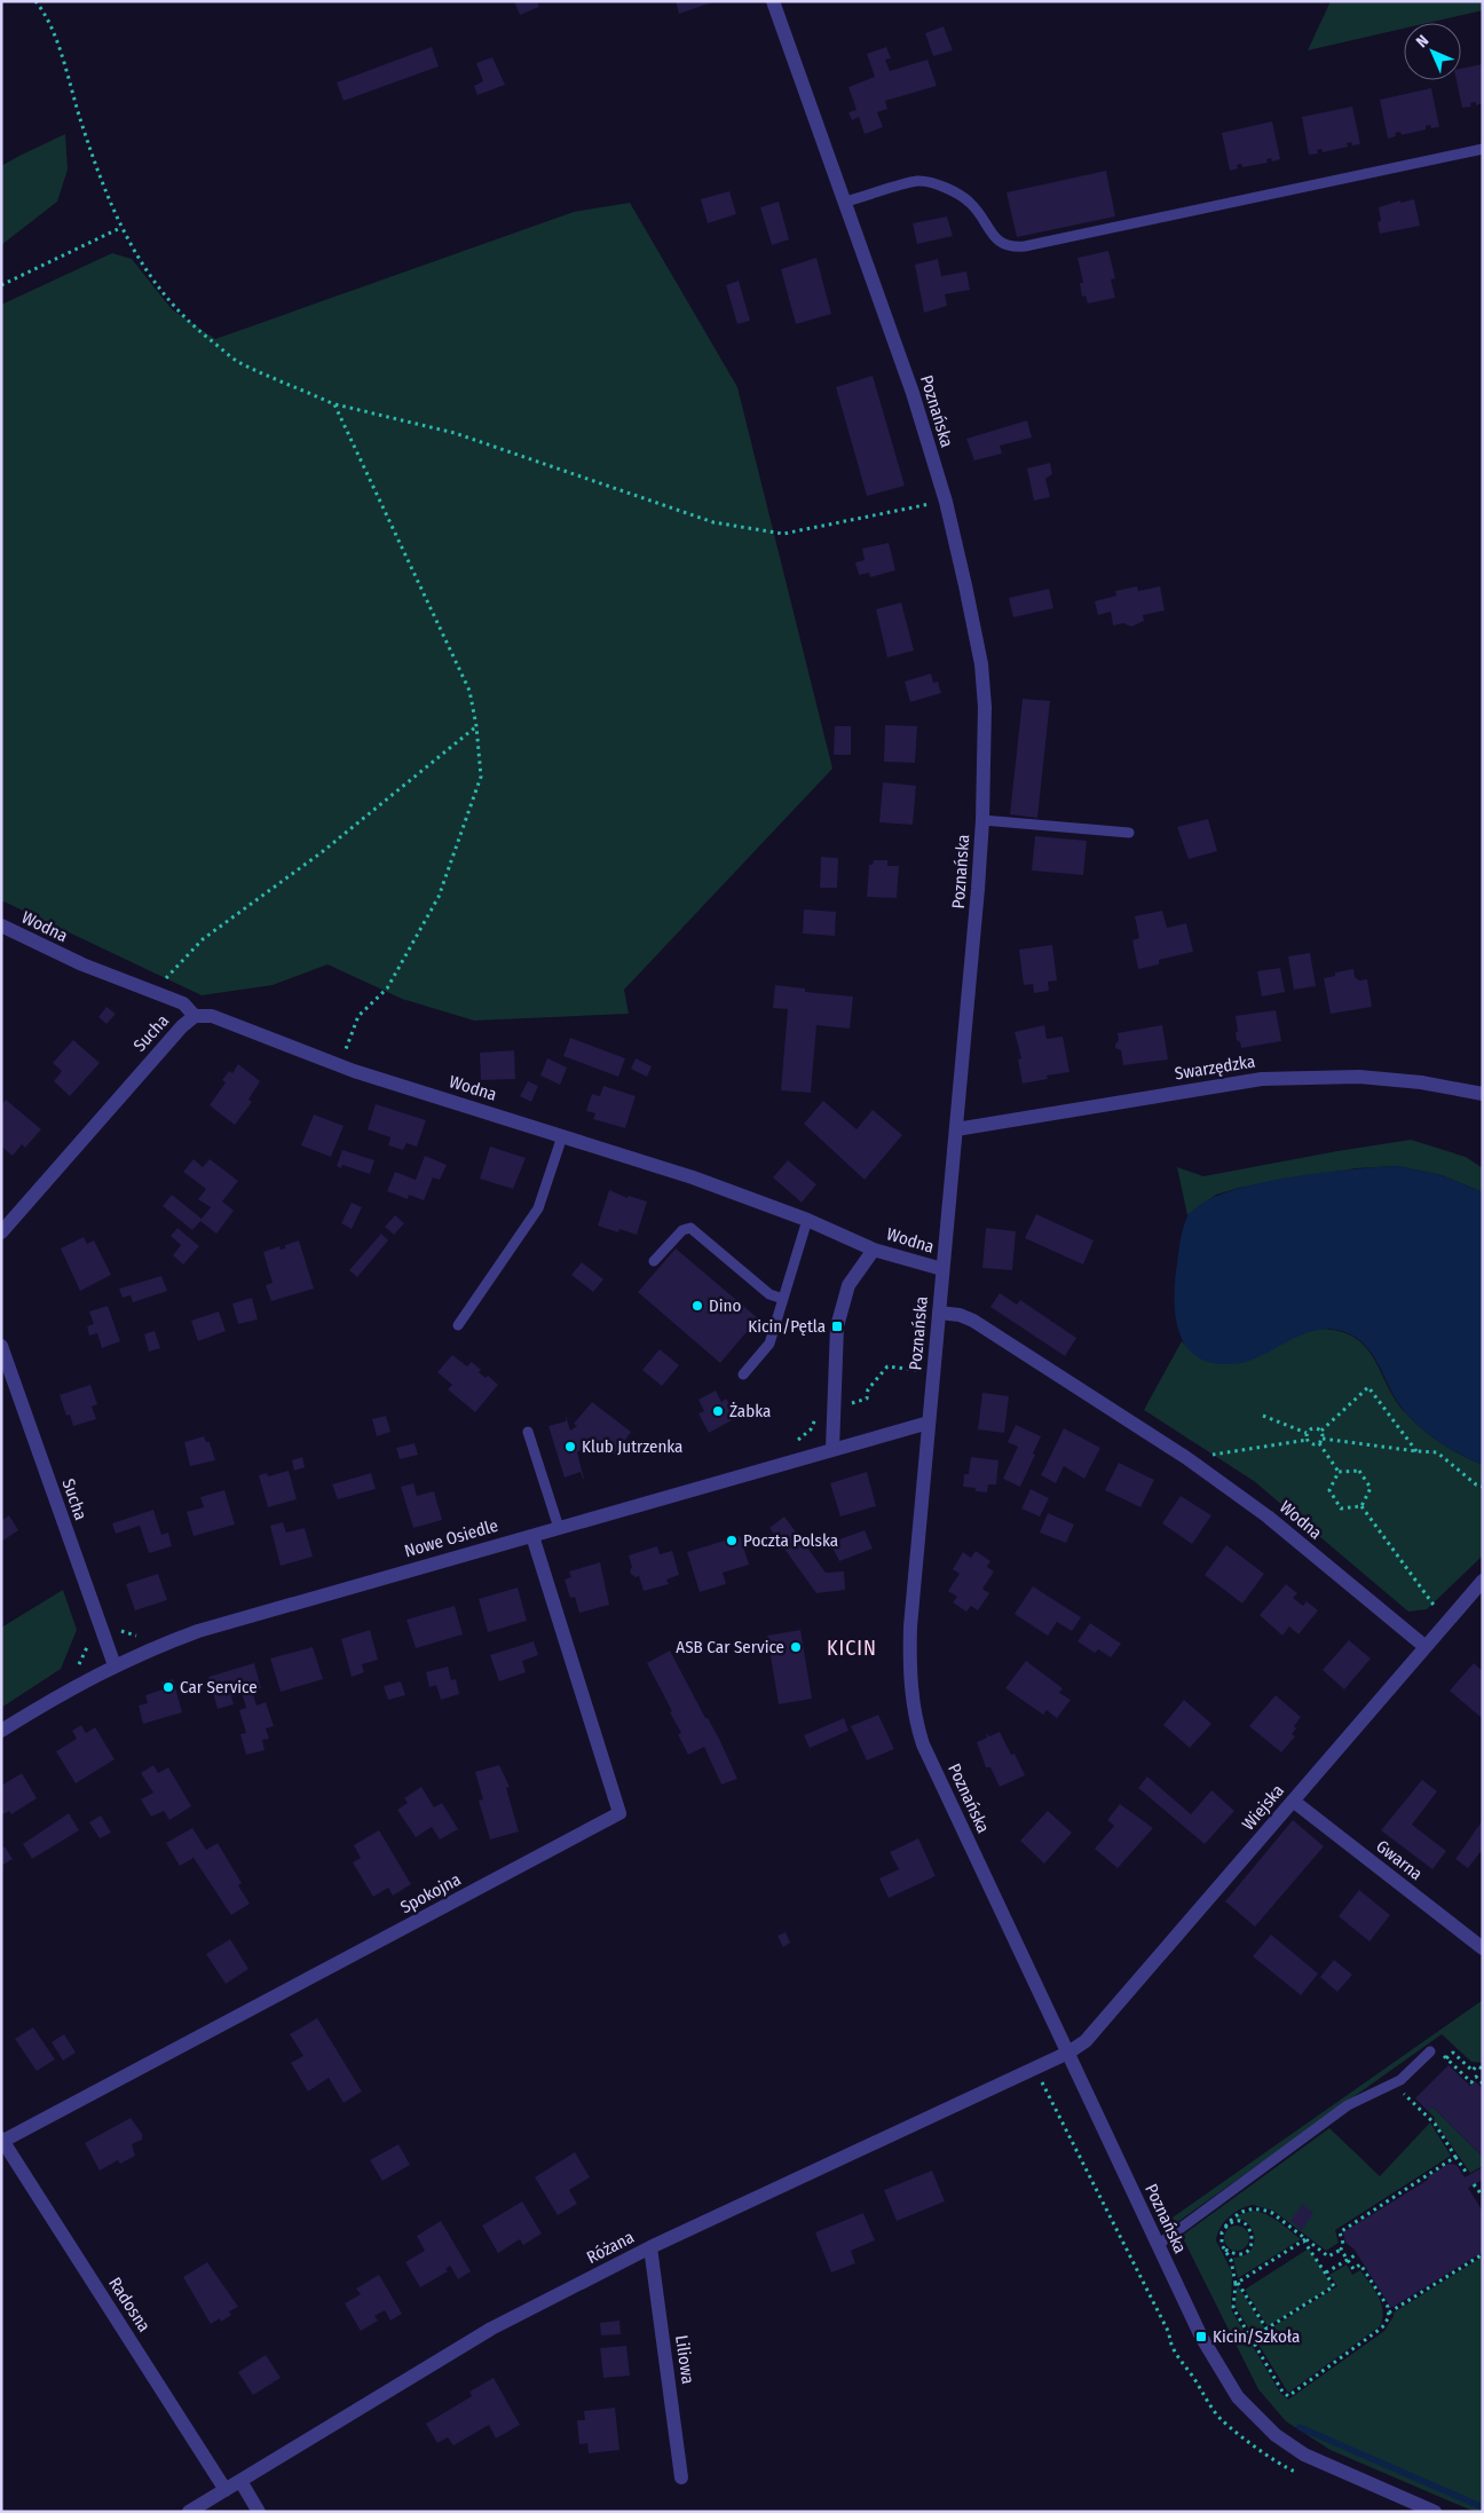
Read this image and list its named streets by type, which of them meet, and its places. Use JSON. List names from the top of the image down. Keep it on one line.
{"streets":{"street":["Poznańska","Wodna","Sucha","Swarzędzka","Nowe Osiedle","Wiejska","Gwarna","Spokojna","Różana","Radosna","Liliowa"]},"crossings":[["Poznańska","Wodna"],["Poznańska","Swarzędzka"],["Poznańska","Nowe Osiedle"],["Poznańska","Wiejska"],["Poznańska","Różana"],["Wodna","Sucha"],["Wodna","Wiejska"],["Sucha","Nowe Osiedle"],["Nowe Osiedle","Spokojna"],["Wiejska","Gwarna"],["Wiejska","Różana"],["Spokojna","Radosna"],["Różana","Radosna"],["Różana","Liliowa"]],"districts":["KICIN"],"places":{"other":["Dino","Żabka","Klub Jutrzenka","Poczta Polska","ASB Car Service","Car Service"],"transit":["Kicin/Pętla","Kicin/Szkoła"]},"north":"top left"}
